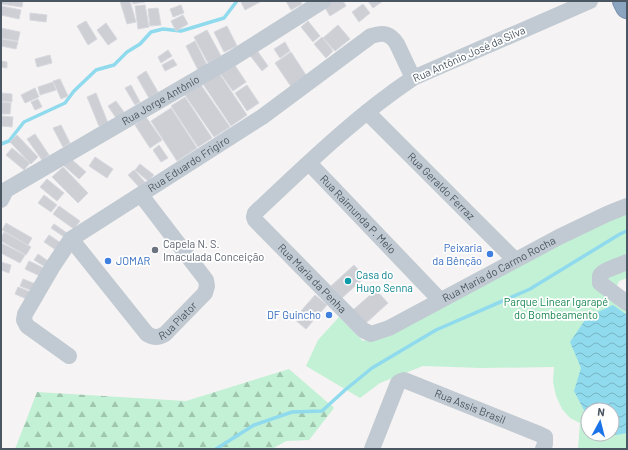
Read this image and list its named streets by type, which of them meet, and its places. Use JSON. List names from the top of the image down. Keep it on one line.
{"streets":{"street":["Rua Antônio José da Silva","Rua Jorge Antônio","Rua Eduardo Frigiro","Rua Geraldo Ferraz","Rua Raimunda P. Melo","Rua Maria do Carmo Rocha","Rua Maria da Penha","Rua Plator","Rua Assis Brasil"]},"crossings":[["Rua Antônio José da Silva","Rua Eduardo Frigiro"],["Rua Antônio José da Silva","Rua Geraldo Ferraz"],["Rua Antônio José da Silva","Rua Raimunda P. Melo"],["Rua Antônio José da Silva","Rua Maria da Penha"],["Rua Eduardo Frigiro","Rua Plator"],["Rua Geraldo Ferraz","Rua Maria do Carmo Rocha"],["Rua Raimunda P. Melo","Rua Maria do Carmo Rocha"],["Rua Maria do Carmo Rocha","Rua Maria da Penha"]],"parks":["Parque Linear Igarapé do Bombeamento"],"places":["Capela N. S. Imaculada Conceição","Peixaria da Bênção","JOMAR","Casa do Hugo Senna","DF Guincho"],"north":"top"}
